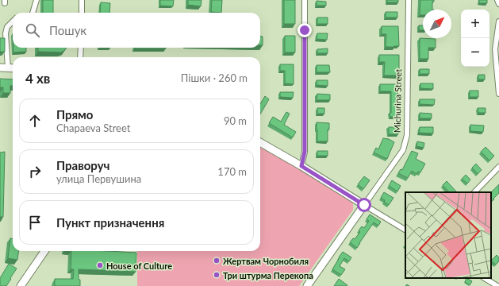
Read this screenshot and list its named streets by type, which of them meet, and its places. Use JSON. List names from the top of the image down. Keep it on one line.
{"streets":{"main road":["Michurina Street"]},"places":["Жертвам Чорнобиля","House of Culture","Три штурма Перекопа"],"north":"top right","page":{"map_buttons":["+","−"],"search":"Пошук","heading":["4 хв","Пішки · 260 m"],"list":[["Прямо","Chapaeva Street","90 m"],["Праворуч","улица Первушина","170 m"],"Пункт призначення"]}}
